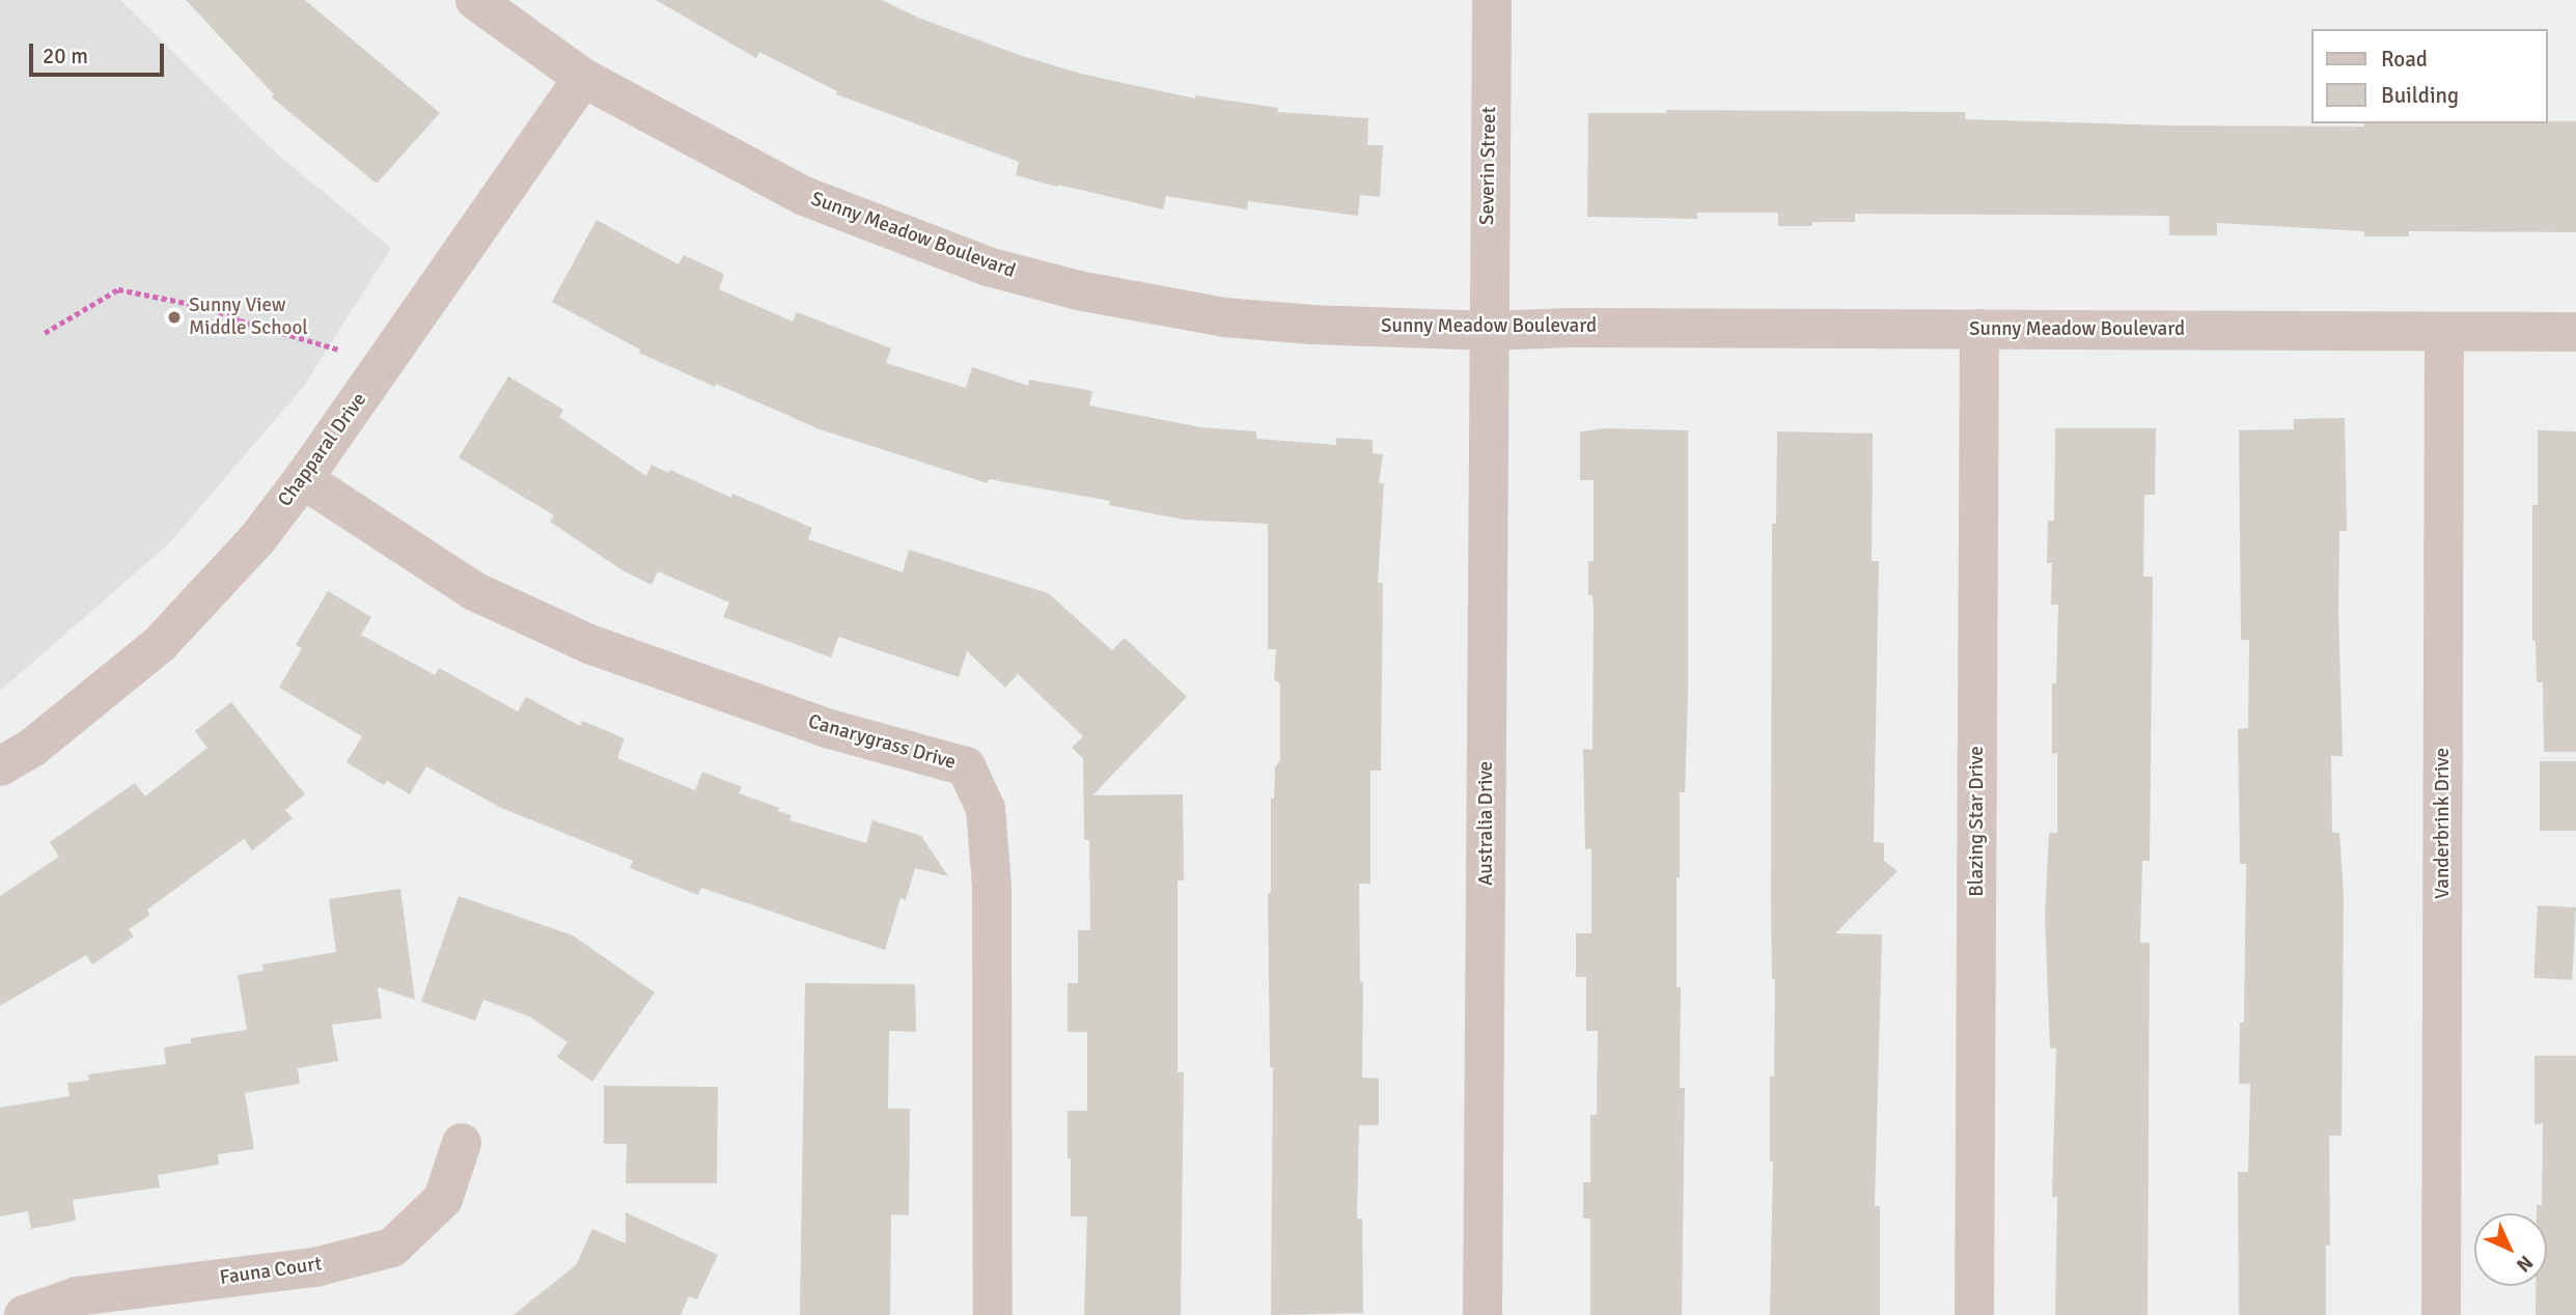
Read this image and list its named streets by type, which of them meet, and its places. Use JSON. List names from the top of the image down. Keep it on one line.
{"streets":{"street":["Severin Street","Sunny Meadow Boulevard","Chapparal Drive","Canarygrass Drive","Blazing Star Drive","Australia Drive","Vanderbrink Drive","Fauna Court"]},"crossings":[["Severin Street","Sunny Meadow Boulevard"],["Severin Street","Australia Drive"],["Sunny Meadow Boulevard","Chapparal Drive"],["Sunny Meadow Boulevard","Blazing Star Drive"],["Sunny Meadow Boulevard","Australia Drive"],["Sunny Meadow Boulevard","Vanderbrink Drive"],["Chapparal Drive","Canarygrass Drive"]],"places":["Sunny View Middle School"],"legend":["Road","Building"],"scale_bar":"20 m","north":"bottom right"}
